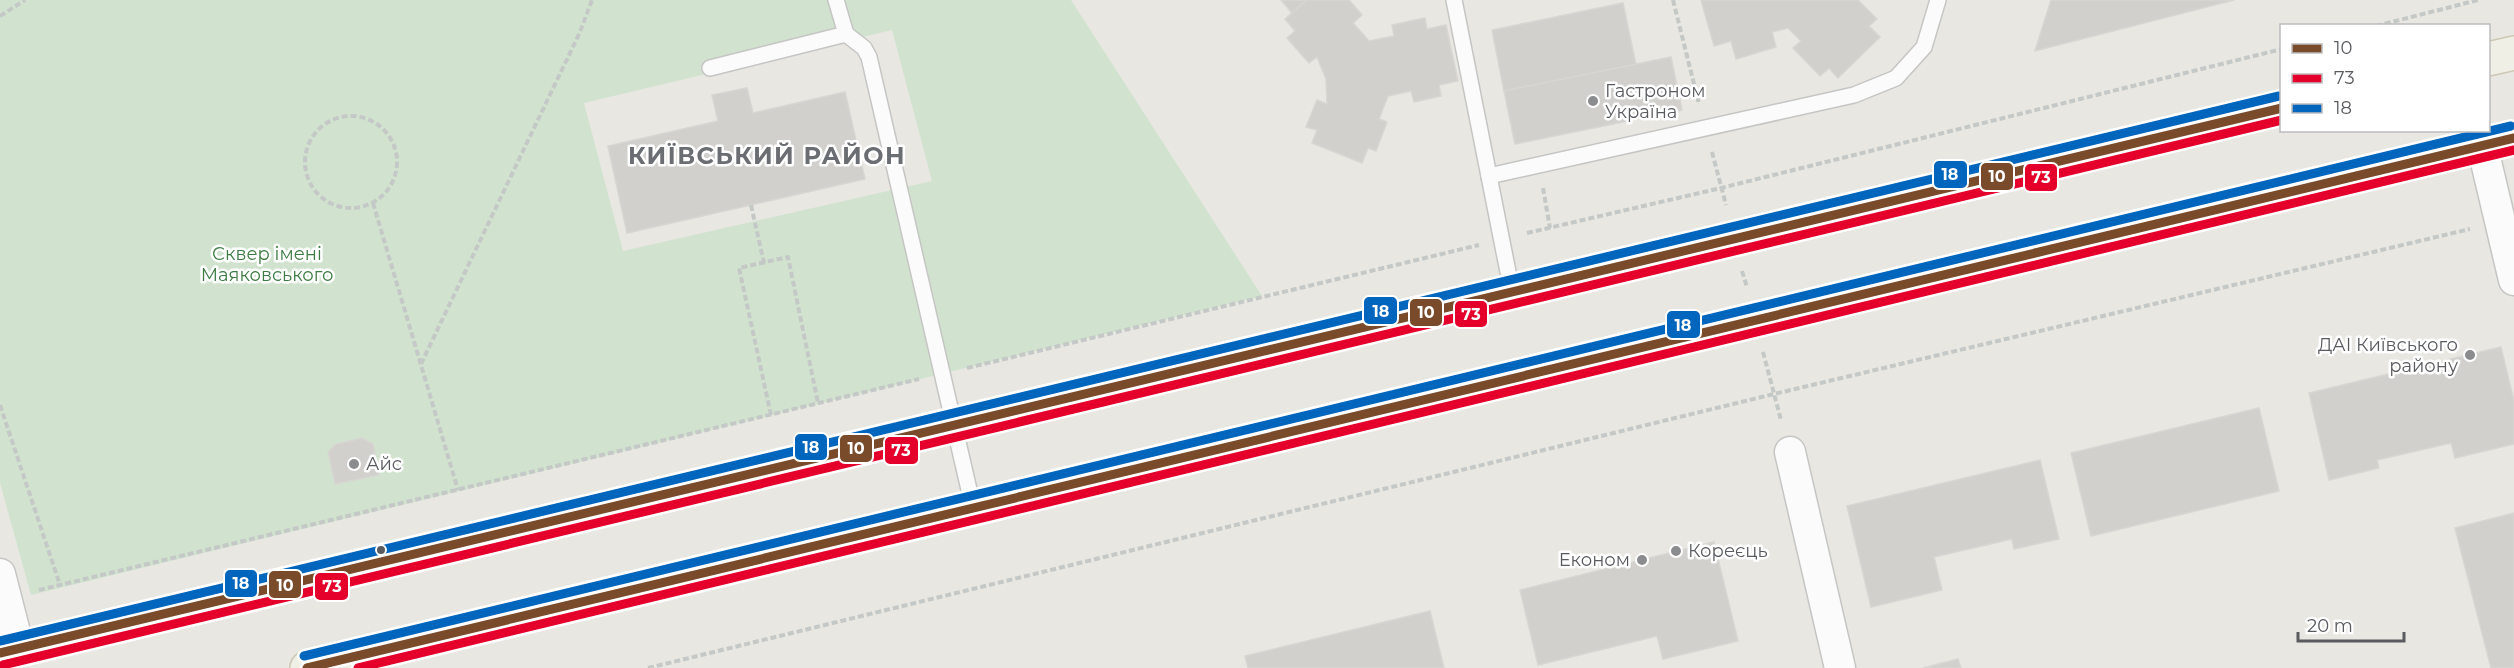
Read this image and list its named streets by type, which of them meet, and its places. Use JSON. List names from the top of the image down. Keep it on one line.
{"districts":["КИЇВСЬКИЙ РАЙОН"],"parks":["Сквер імені Маяковського"],"places":["Гастроном Україна","ДАІ Київського району","Айс","Кореєць","Економ"],"lines":["transit line 18","transit line 10","transit line 73"],"legend":["10","73","18"],"scale_bar":"20 m"}
